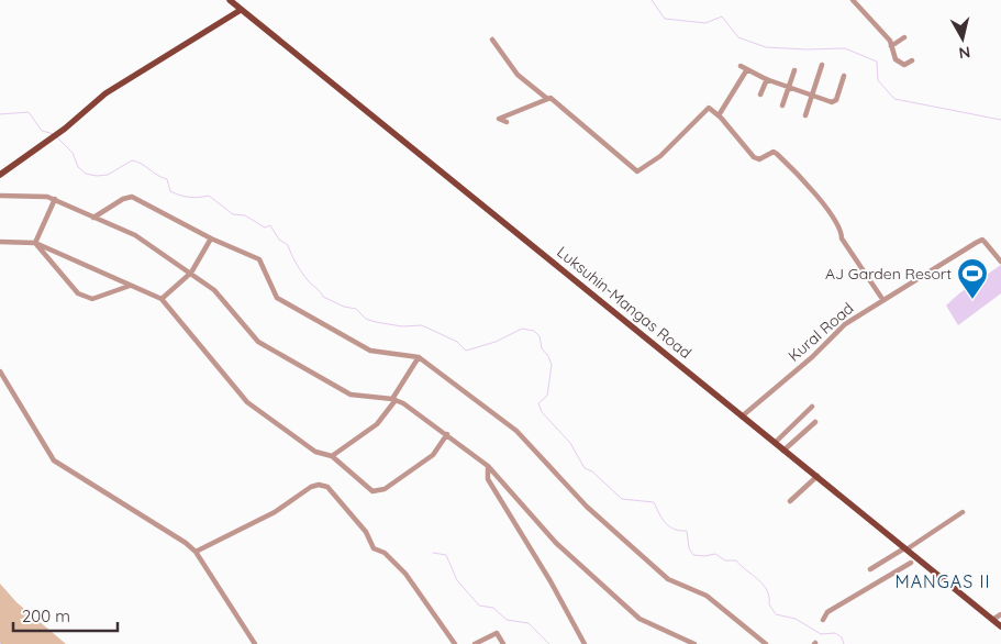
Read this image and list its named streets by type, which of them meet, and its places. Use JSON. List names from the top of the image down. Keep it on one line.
{"streets":{"main road":["Luksuhin-Mangas Road"],"street":["Kural Road"]},"crossings":[["Luksuhin-Mangas Road","Kural Road"]],"districts":["MANGAS II"],"places":{"sports":["AJ Garden Resort"]},"scale_bar":"200 m","north":"bottom"}
